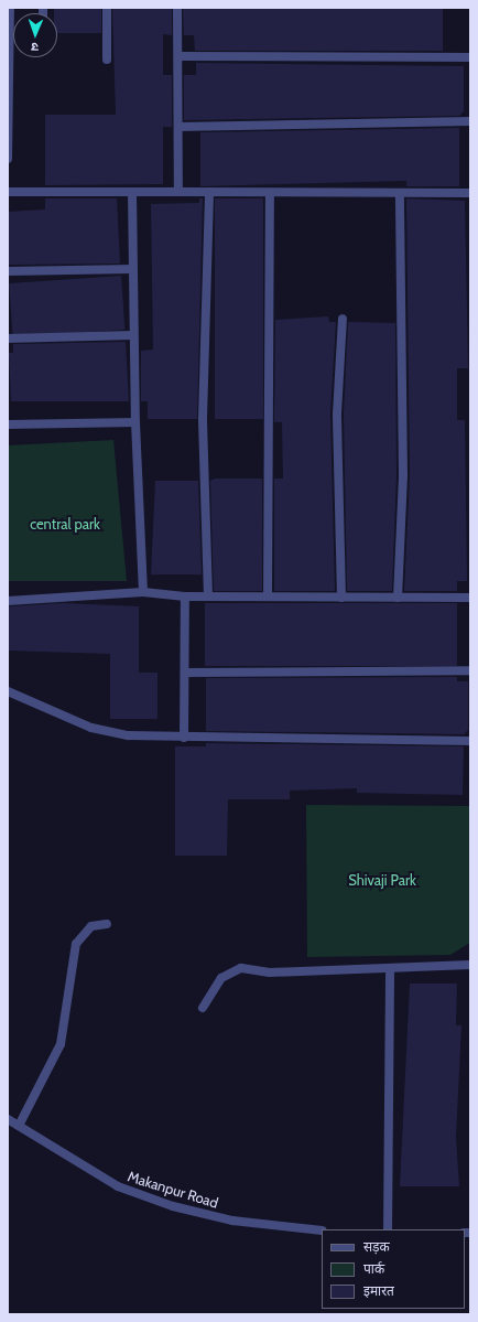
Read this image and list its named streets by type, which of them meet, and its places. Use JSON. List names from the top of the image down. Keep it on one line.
{"streets":{"street":["Makanpur Road"]},"parks":["central park","Shivaji Park"],"legend":["सड़क","पार्क","इमारत"],"north":"bottom"}
